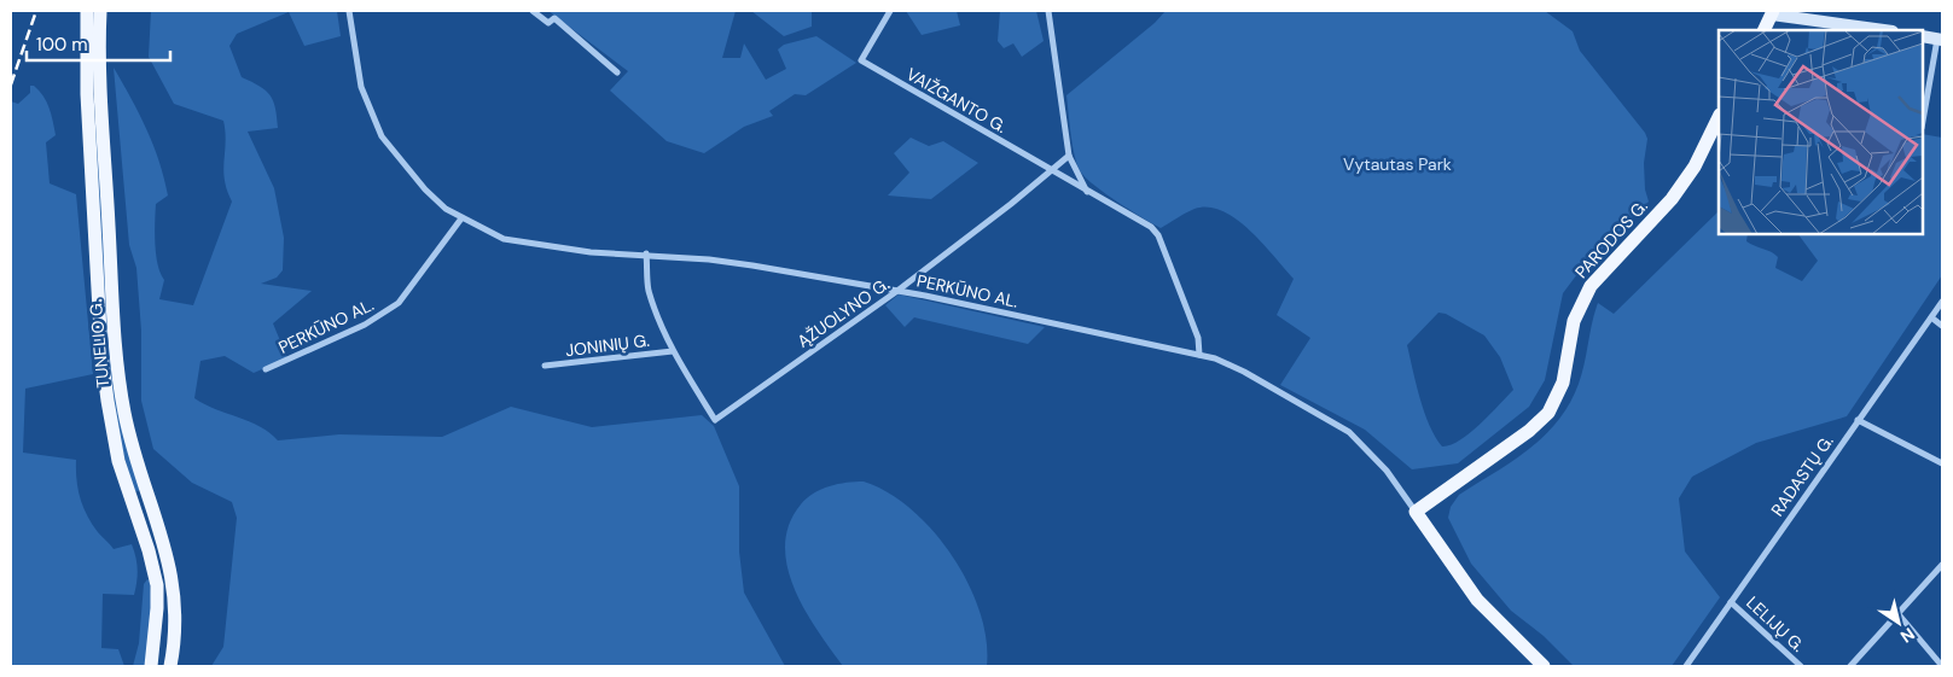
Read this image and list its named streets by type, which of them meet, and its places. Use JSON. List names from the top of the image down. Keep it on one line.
{"streets":{"main road":["PARODOS G.","TUNELIO G."],"street":["VAIŽGANTO G.","PERKŪNO AL.","ĄŽUOLYNO G.","JONINIŲ G.","RADASTŲ G.","LELIJŲ G."]},"crossings":[["VAIŽGANTO G.","PERKŪNO AL."],["VAIŽGANTO G.","ĄŽUOLYNO G."],["PARODOS G.","PERKŪNO AL."],["PERKŪNO AL.","ĄŽUOLYNO G."],["ĄŽUOLYNO G.","JONINIŲ G."],["RADASTŲ G.","LELIJŲ G."]],"parks":["Vytautas Park"],"scale_bar":"100 m","north":"bottom right"}
